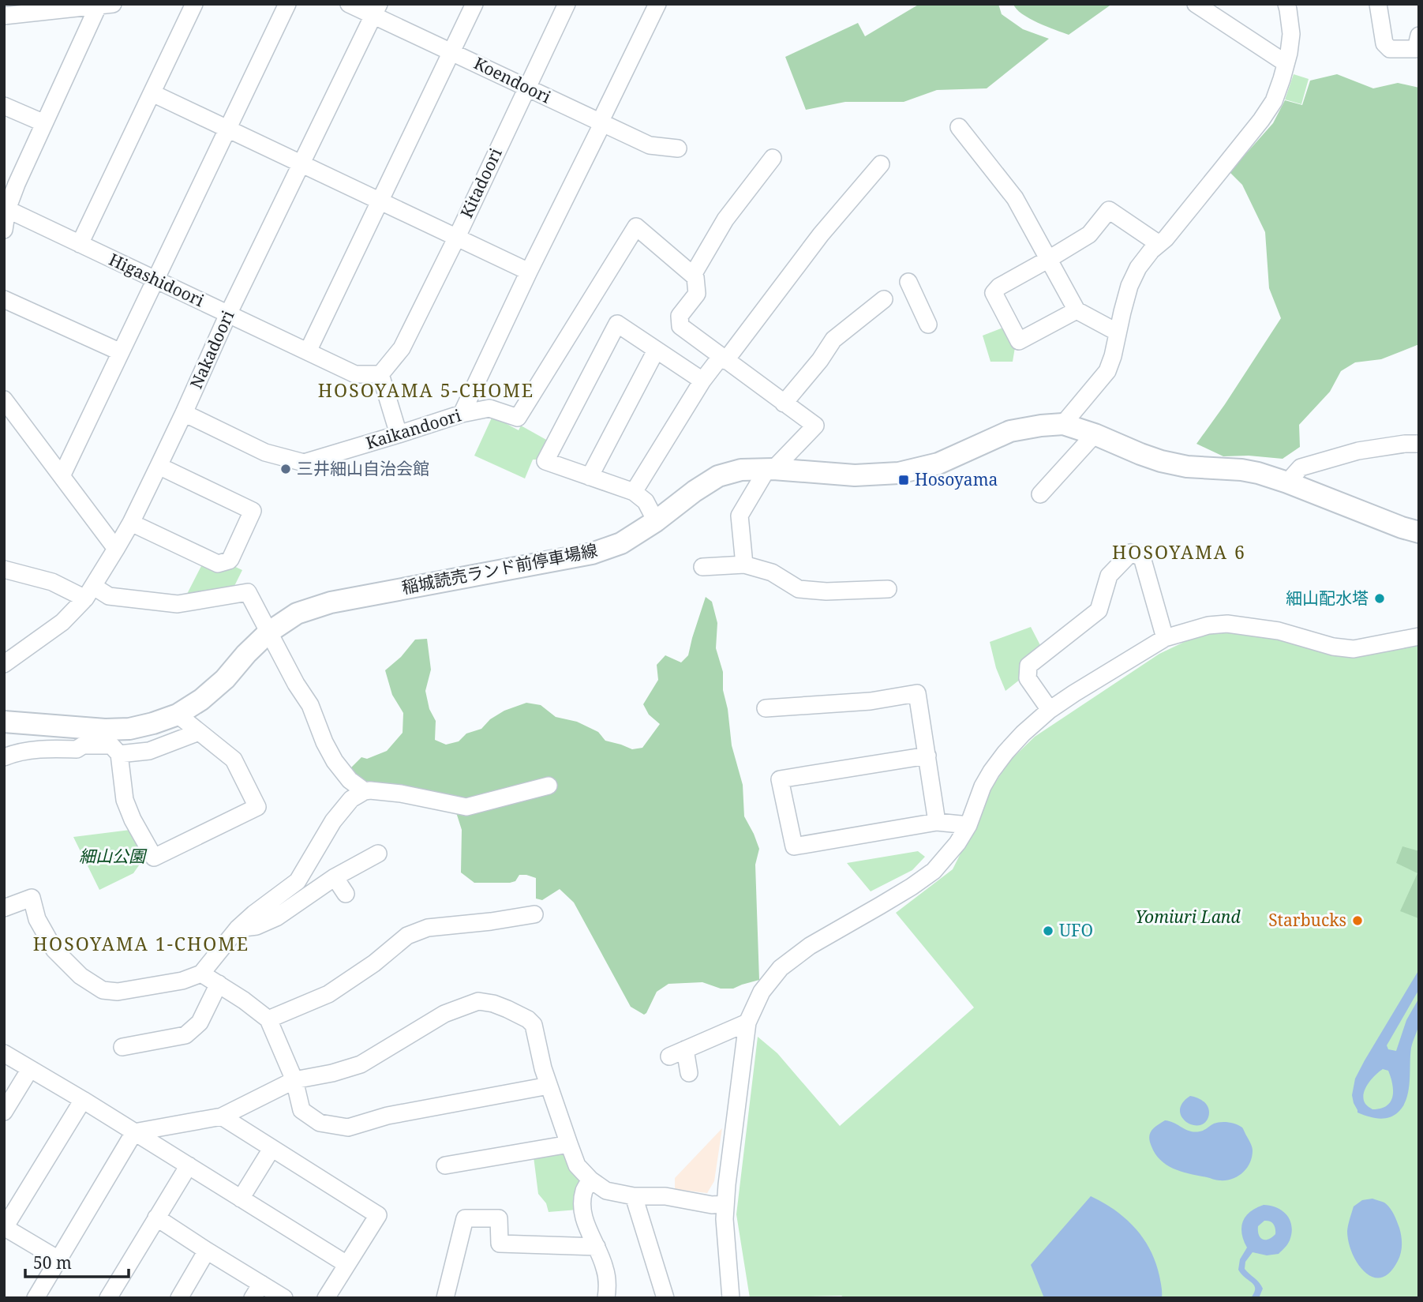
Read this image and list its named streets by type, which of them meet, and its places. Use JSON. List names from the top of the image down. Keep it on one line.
{"streets":{"main road":["稲城読売ランド前停車場線"],"street":["Koendoori","Kitadoori","Higashidoori","Nakadoori","Kaikandoori"]},"crossings":[["Koendoori","Kitadoori"],["Koendoori","Nakadoori"],["Kitadoori","Higashidoori"],["Higashidoori","Nakadoori"],["Nakadoori","Kaikandoori"]],"districts":["HOSOYAMA 5-CHOME","HOSOYAMA 6","HOSOYAMA 1-CHOME"],"parks":["細山公園","Yomiuri Land"],"places":{"other":["三井細山自治会館","細山配水塔","Starbucks","UFO"],"transit":["Hosoyama"]},"scale_bar":"50 m"}
